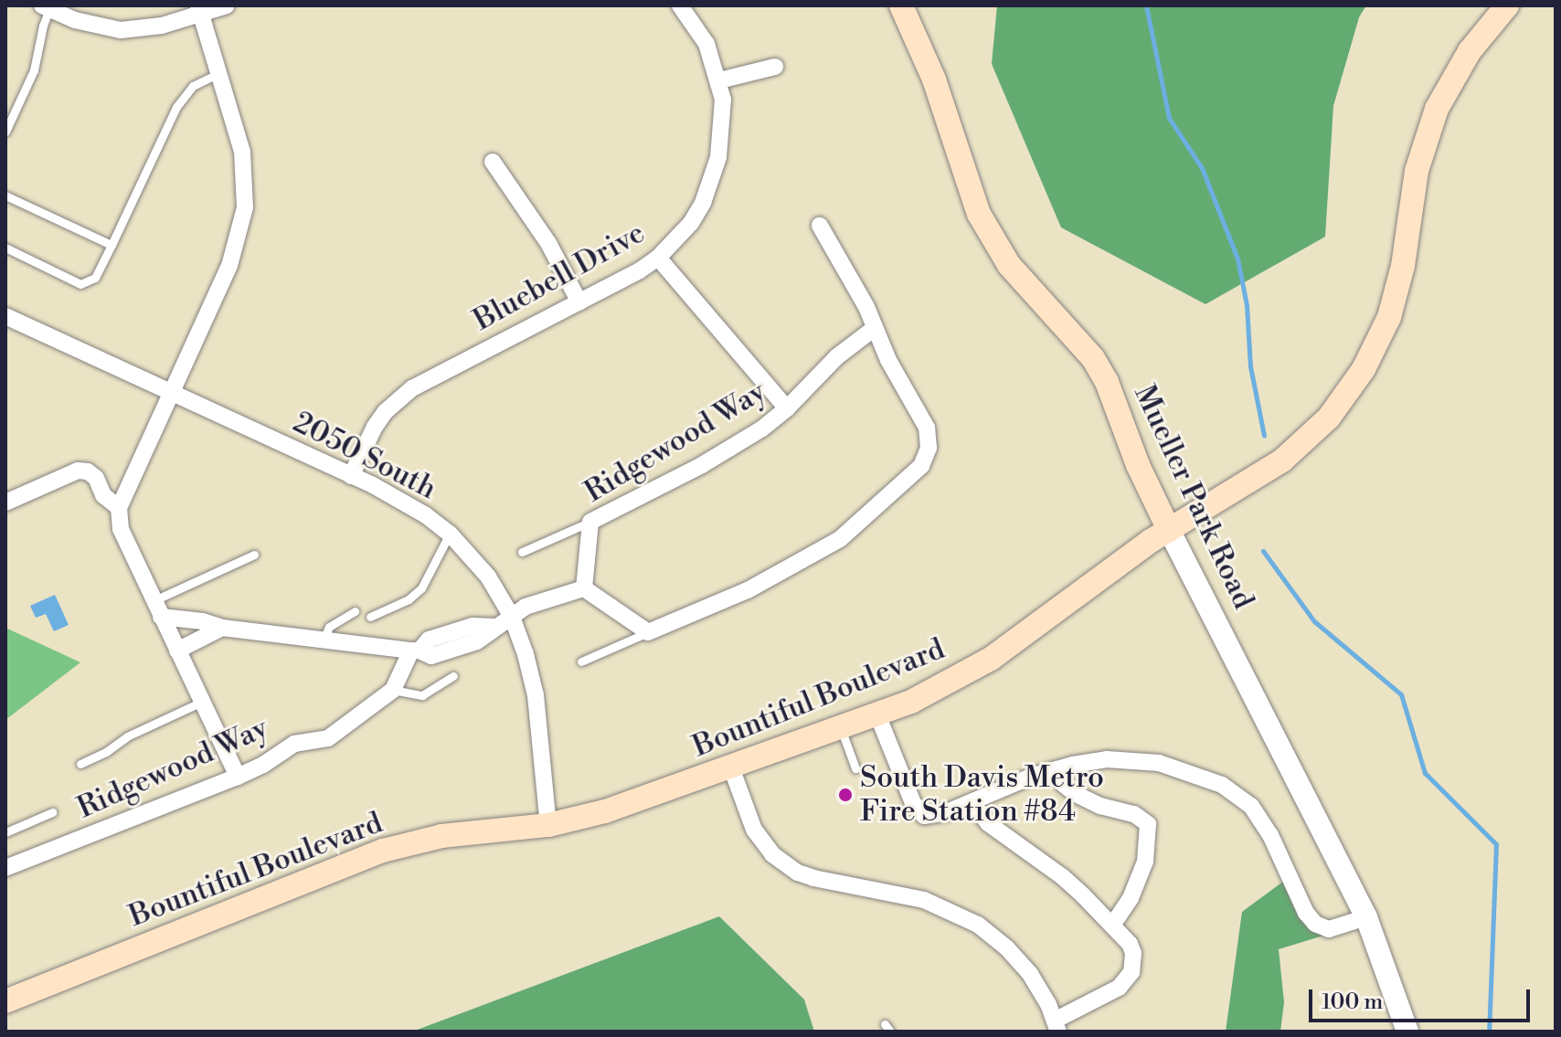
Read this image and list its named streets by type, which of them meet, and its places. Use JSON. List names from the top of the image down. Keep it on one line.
{"streets":{"main road":["Mueller Park Road","Bountiful Boulevard"],"street":["Bluebell Drive","Ridgewood Way","2050 South"]},"crossings":[["Bluebell Drive","2050 South"],["2050 South","Bountiful Boulevard"],["Mueller Park Road","Bountiful Boulevard"]],"places":["South Davis Metro Fire Station #84"],"scale_bar":"100 m"}
